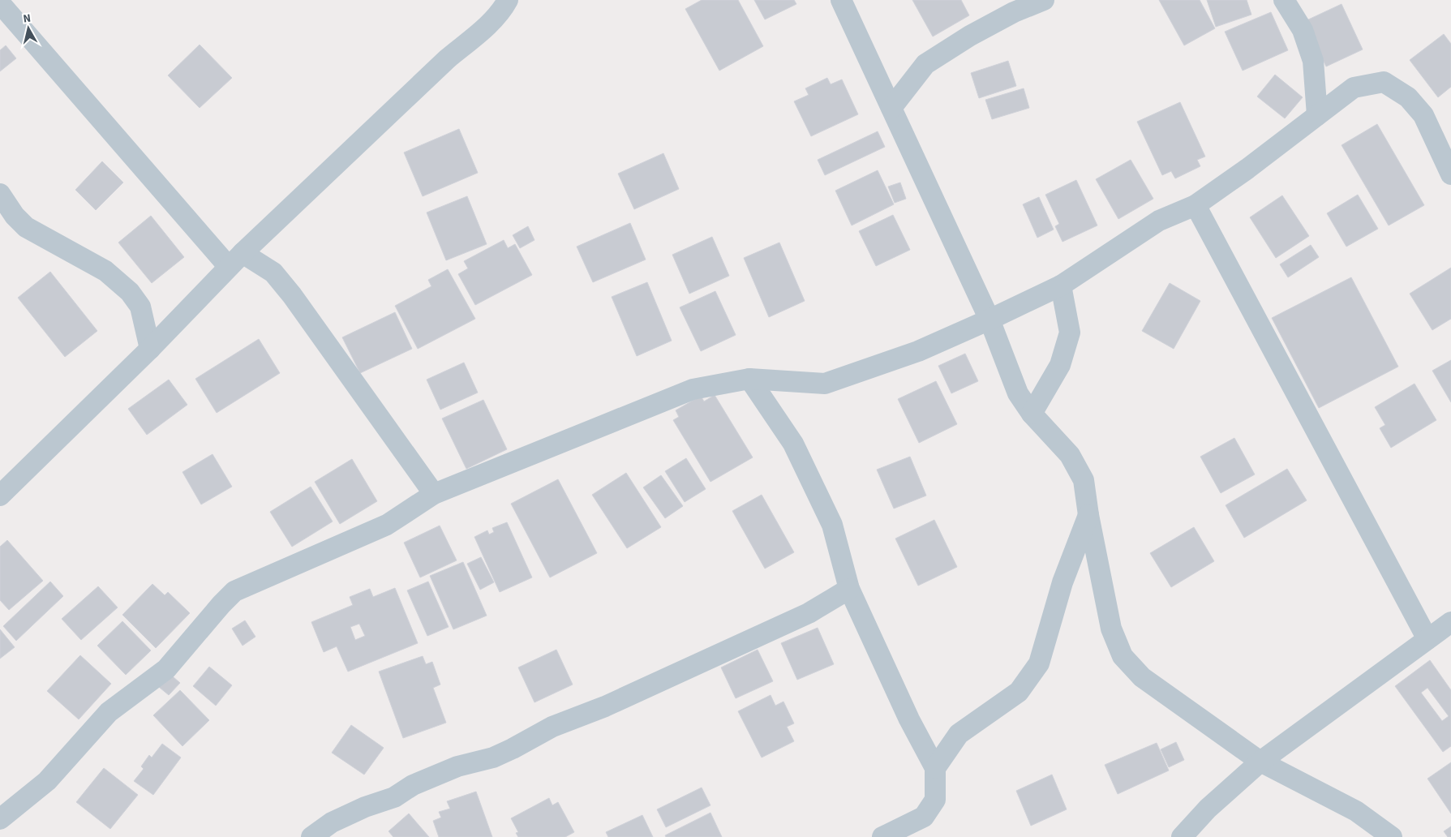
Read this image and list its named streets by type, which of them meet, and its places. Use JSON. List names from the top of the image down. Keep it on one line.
{"north":"top"}
